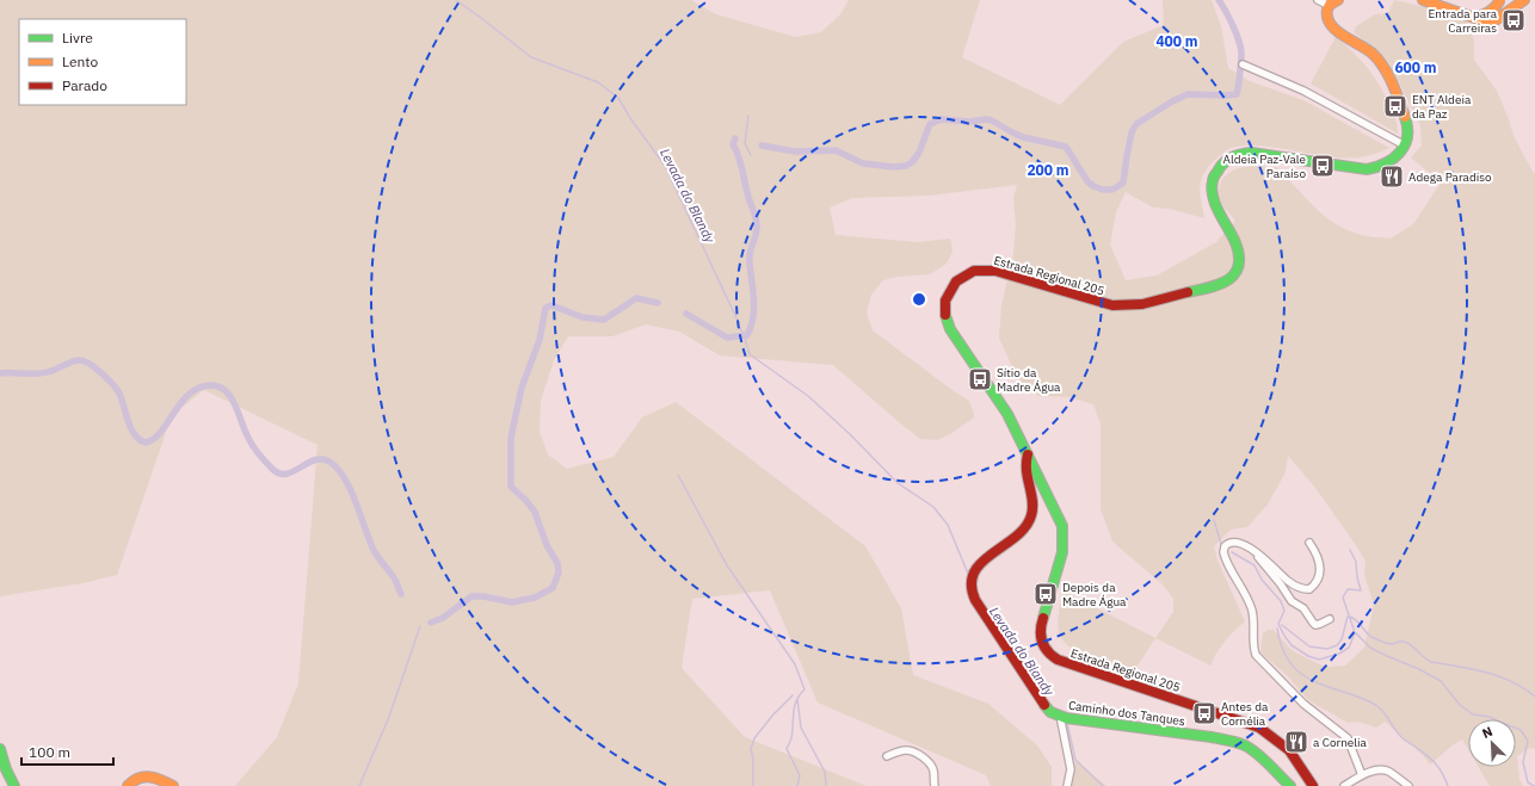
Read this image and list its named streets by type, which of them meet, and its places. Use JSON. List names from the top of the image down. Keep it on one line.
{"streets":{"main road":["Estrada Regional 205","Caminho dos Tanques"]},"crossings":[["Estrada Regional 205","Caminho dos Tanques"]],"water":["Levada do Blandy"],"places":{"bus stop":["Entrada para Carreiras","ENT Aldeia da Paz","Aldeia Paz-Vale Paraíso","Sítio da Madre Água","Depois da Madre Água","Antes da Cornélia"],"restaurant":["Adega Paradiso","a Cornelia"]},"legend":["Livre","Lento","Parado"],"scale_bar":"100 m","north":"top left","rings":["400 m","600 m","200 m"]}
